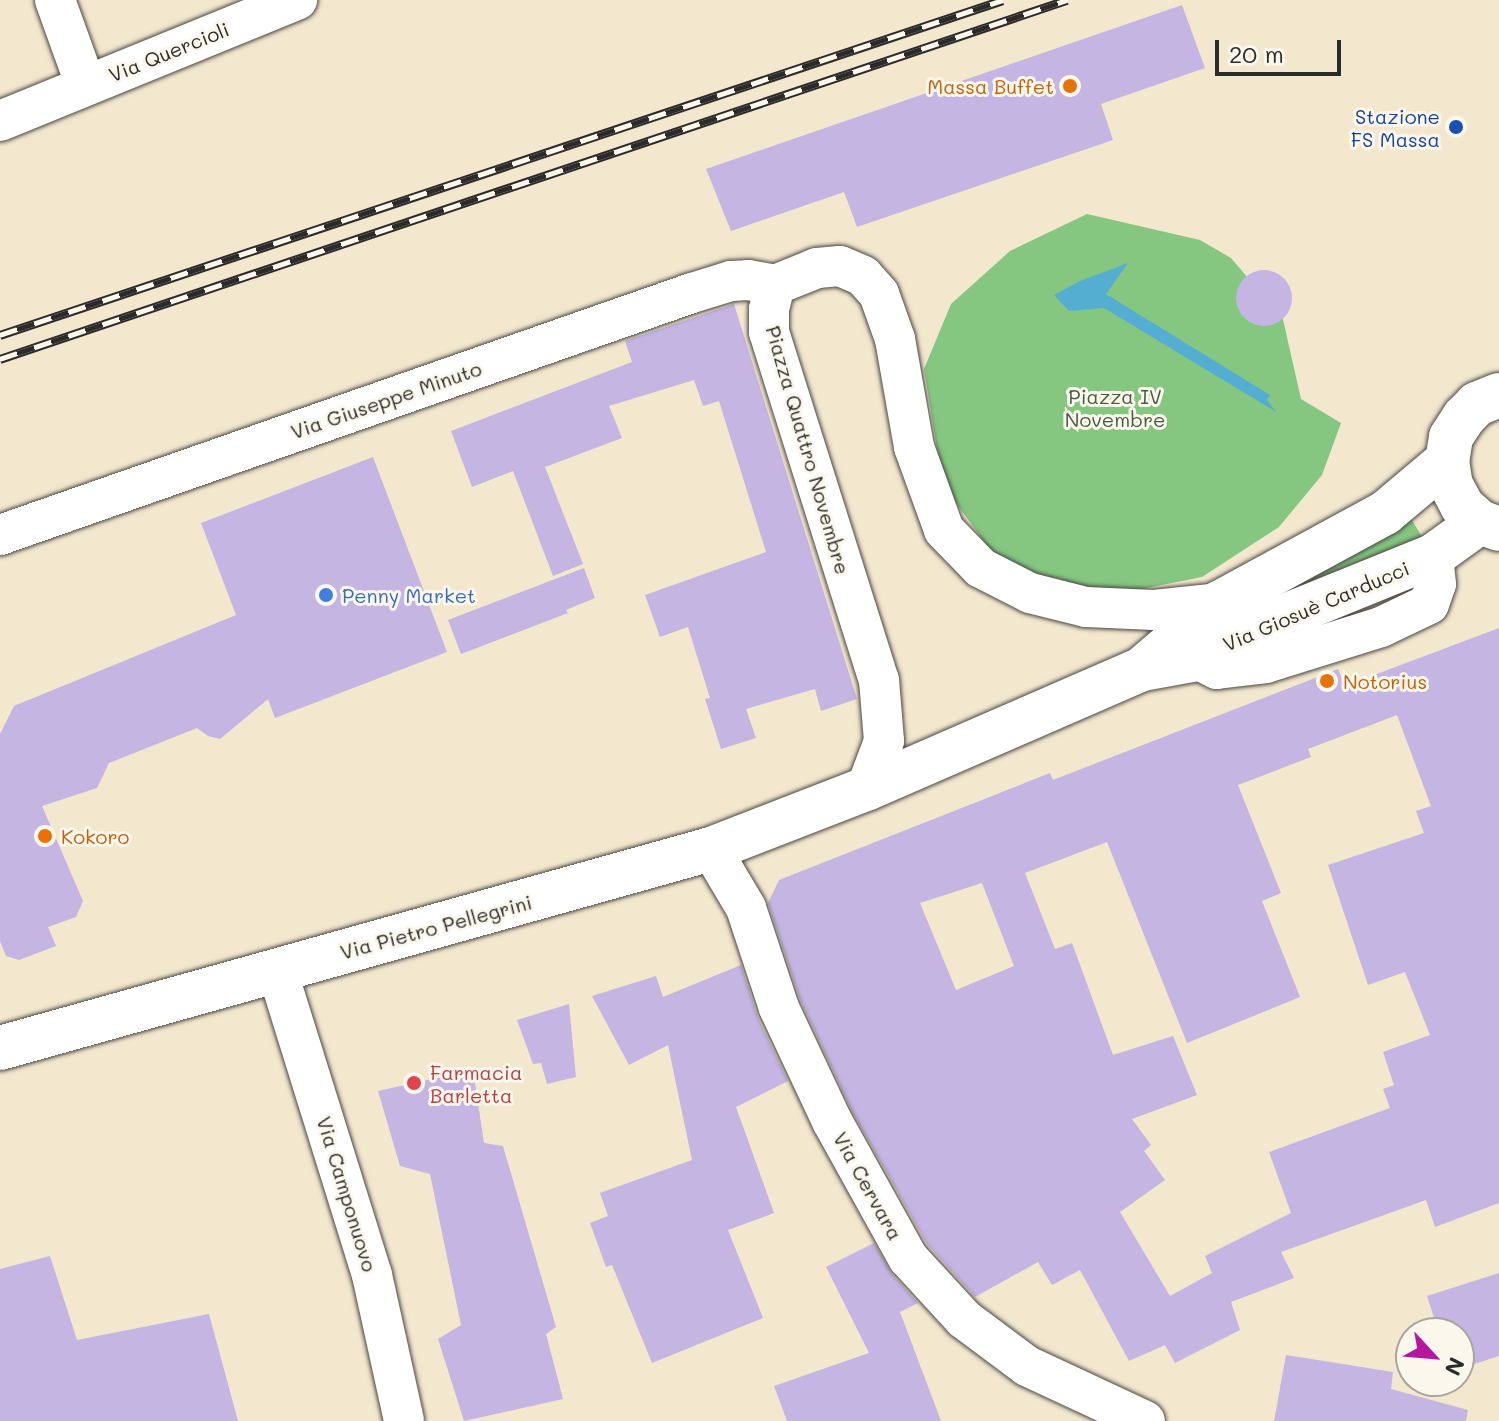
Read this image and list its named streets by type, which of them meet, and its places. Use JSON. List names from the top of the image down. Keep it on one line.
{"streets":{"main road":["Via Giosuè Carducci","Via Pietro Pellegrini"],"street":["Via Quercioli","Via Giuseppe Minuto","Piazza Quattro Novembre","Via Cervara","Via Camponuovo"]},"crossings":[["Via Giuseppe Minuto","Piazza Quattro Novembre"],["Piazza Quattro Novembre","Via Giosuè Carducci"],["Piazza Quattro Novembre","Via Pietro Pellegrini"],["Via Giosuè Carducci","Via Pietro Pellegrini"],["Via Pietro Pellegrini","Via Cervara"],["Via Pietro Pellegrini","Via Camponuovo"]],"parks":["Piazza IV Novembre"],"places":["Massa Buffet","Stazione FS Massa","Penny Market","Notorius","Kokoro","Farmacia Barletta"],"scale_bar":"20 m","north":"bottom right"}
